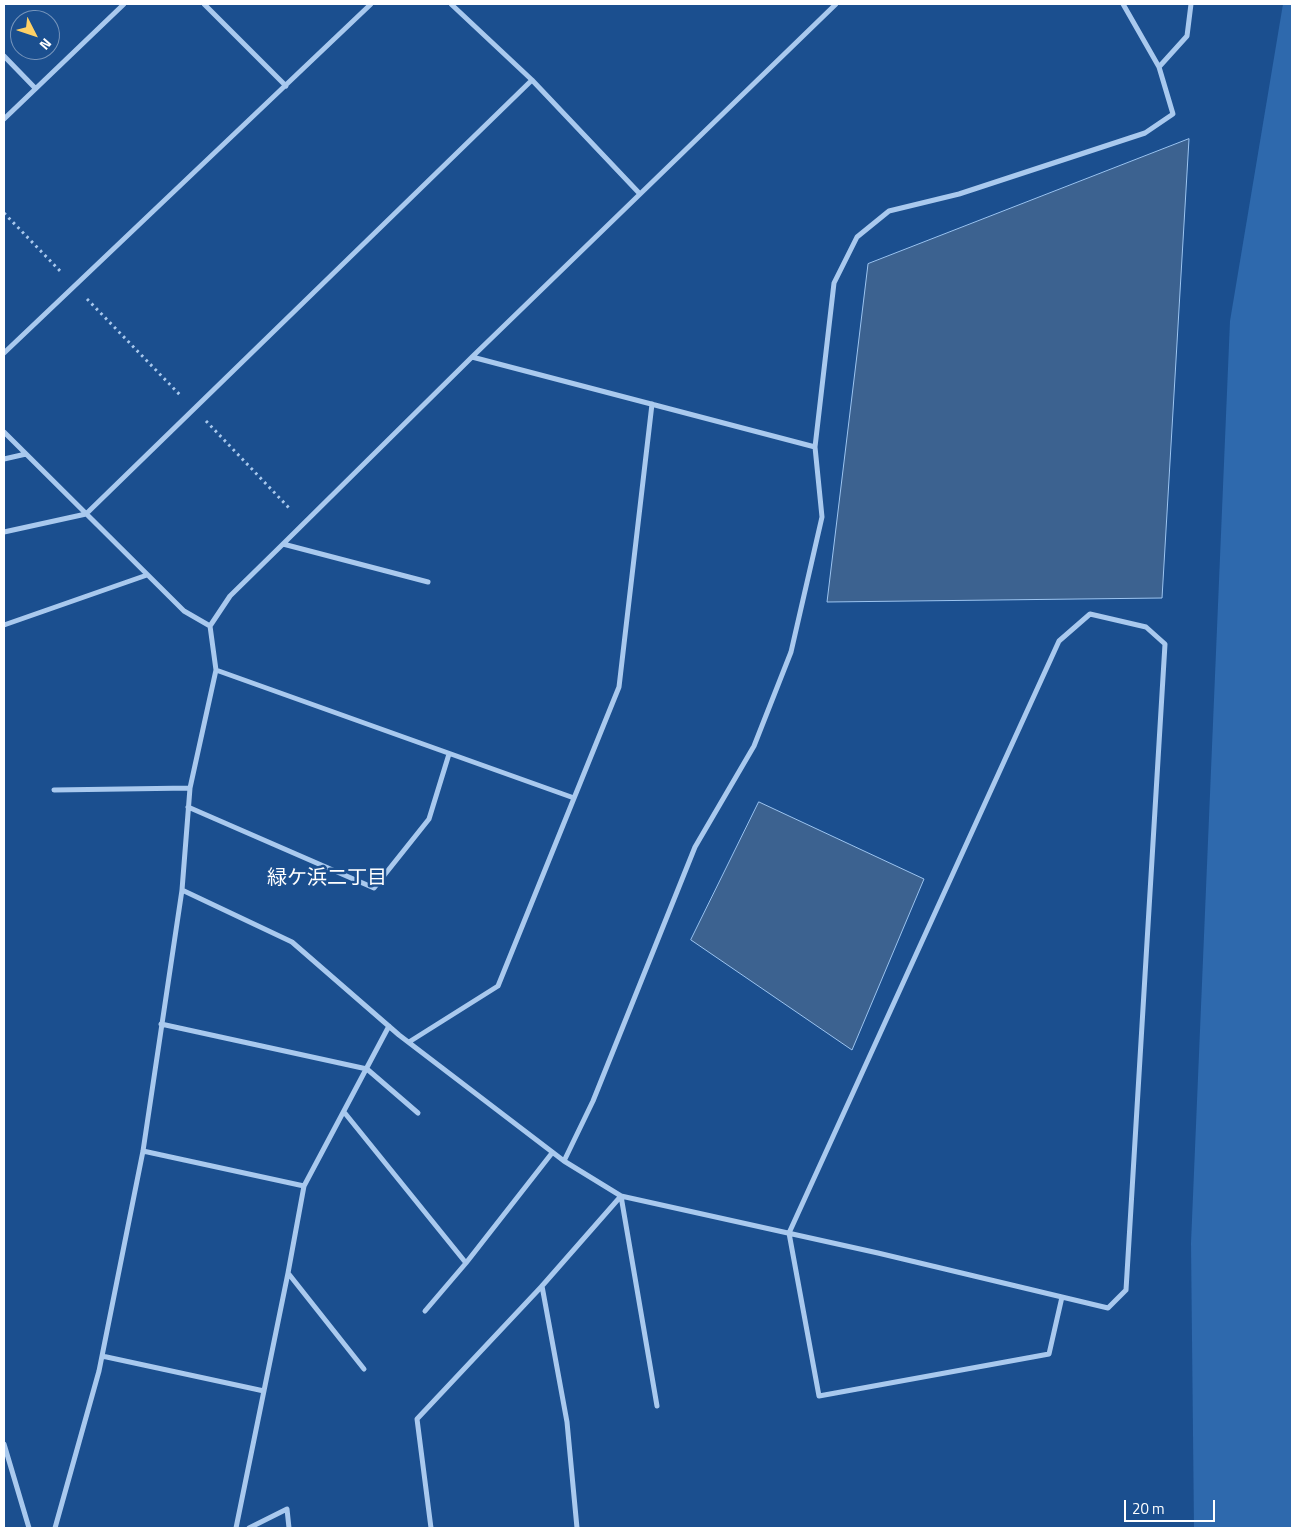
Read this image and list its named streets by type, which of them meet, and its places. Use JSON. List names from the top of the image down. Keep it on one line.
{"districts":["緑ケ浜二丁目"],"scale_bar":"20 m","north":"bottom right"}
